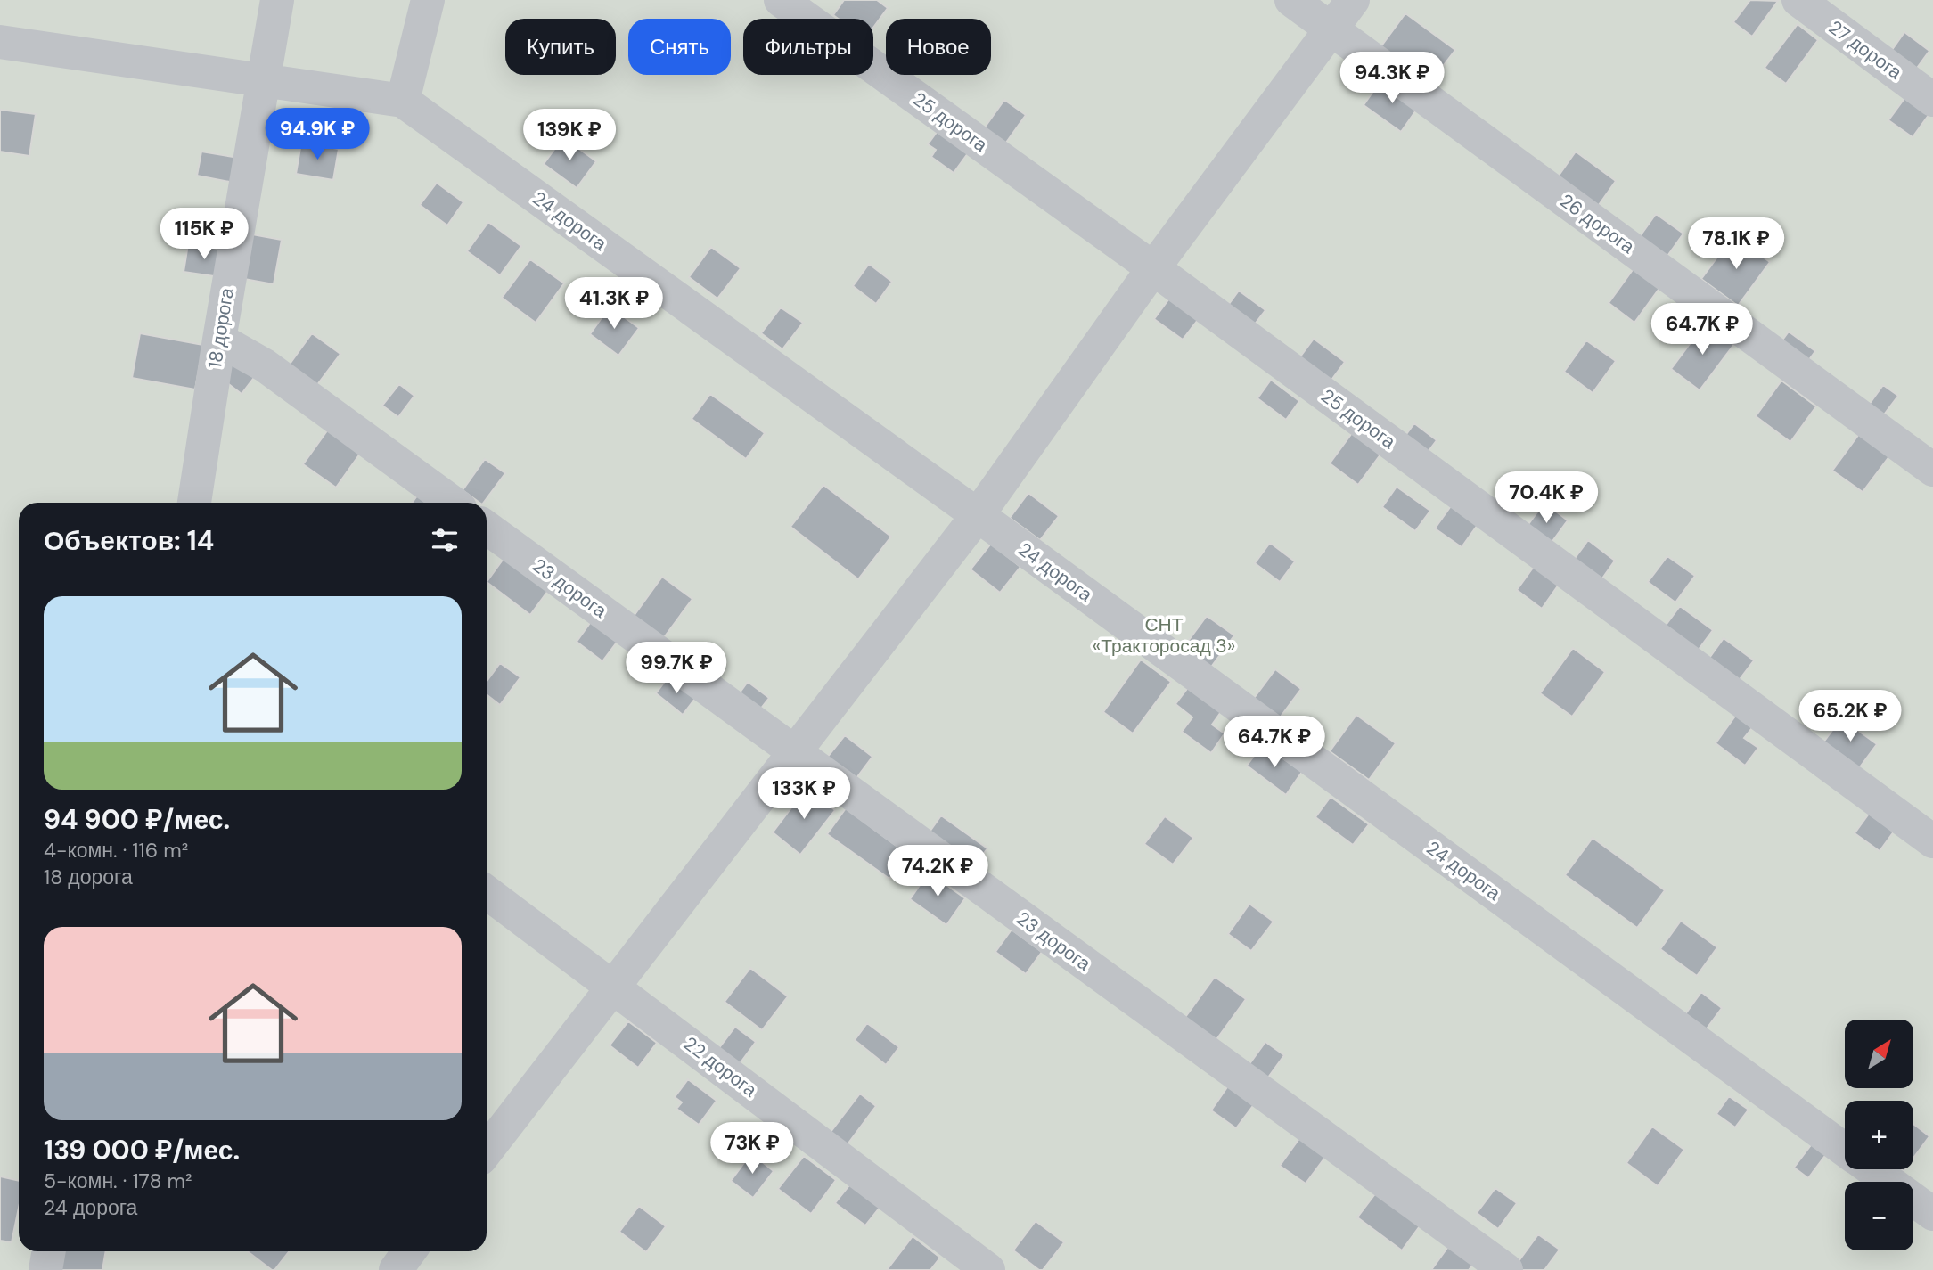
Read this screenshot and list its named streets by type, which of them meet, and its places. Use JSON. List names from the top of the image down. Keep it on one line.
{"streets":{"street":["27 дорога","25 дорога","24 дорога","26 дорога","18 дорога","23 дорога","22 дорога"]},"parks":["СНТ «Тракторосад 3»"],"north":"top right","page":{"chip":["Купить","Снять","Фильтры","Новое"],"price":["94.3K ₽","94.9K ₽","139K ₽","115K ₽","78.1K ₽","41.3K ₽","64.7K ₽","70.4K ₽","99.7K ₽","65.2K ₽","64.7K ₽","133K ₽","74.2K ₽","73K ₽"],"heading":"Объектов: 14","list":[{"name":"94 900 ₽/мес.","note":"4-комн. · 116 m² · 18 дорога"},{"name":"139 000 ₽/мес.","note":"5-комн. · 178 m² · 24 дорога"}],"map_buttons":["+","−"]}}
